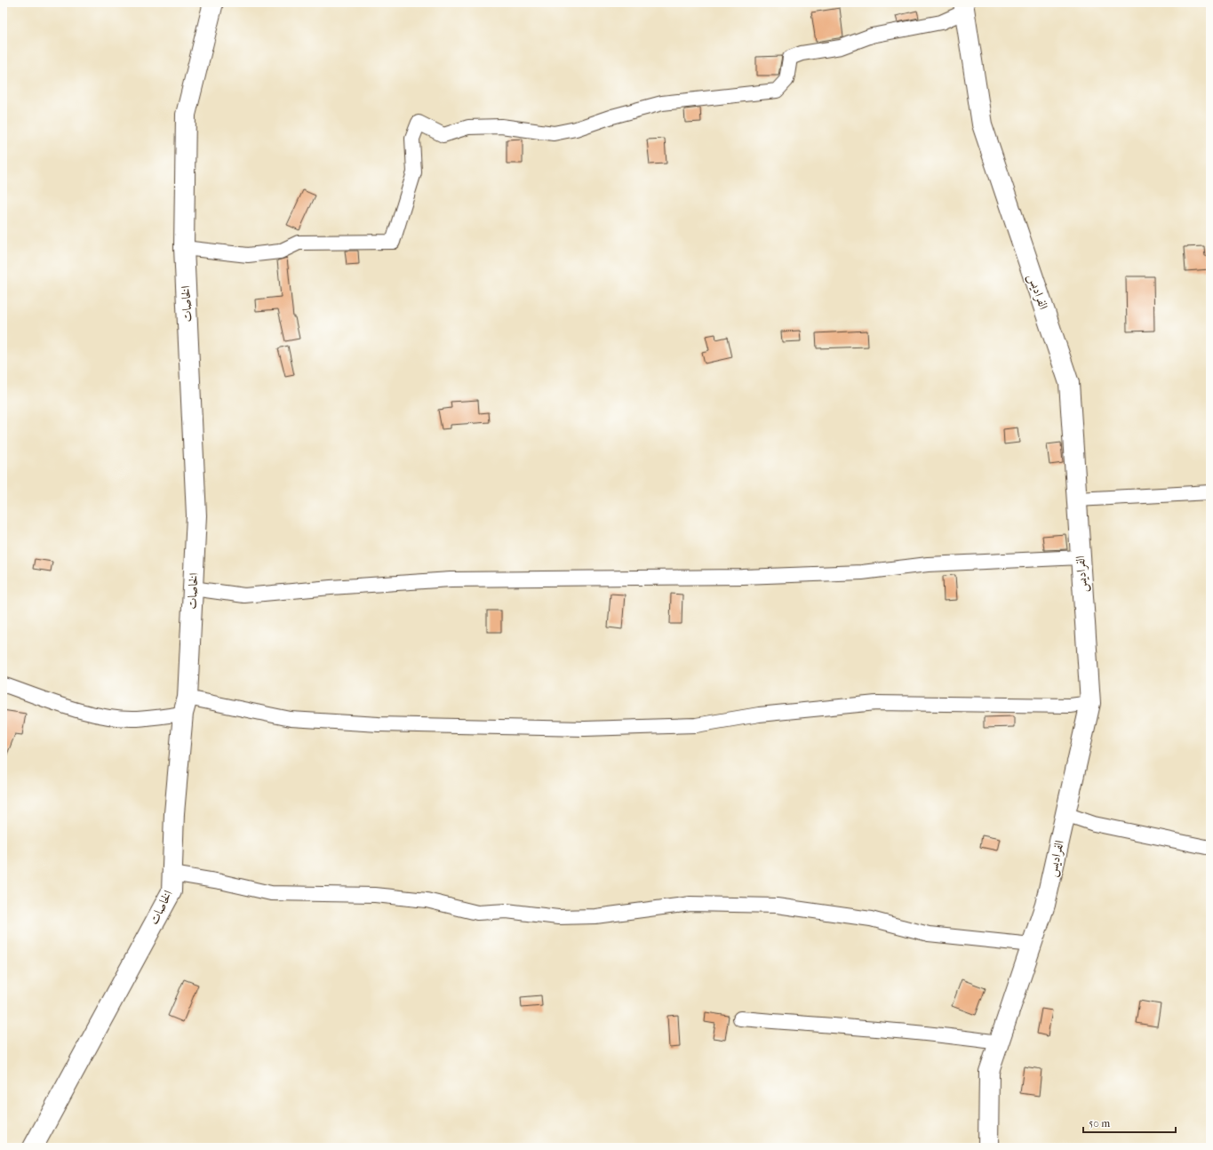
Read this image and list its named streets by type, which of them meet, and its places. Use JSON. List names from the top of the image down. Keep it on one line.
{"streets":{"street":["الفراديس","الخاصات"]},"scale_bar":"50 m"}
